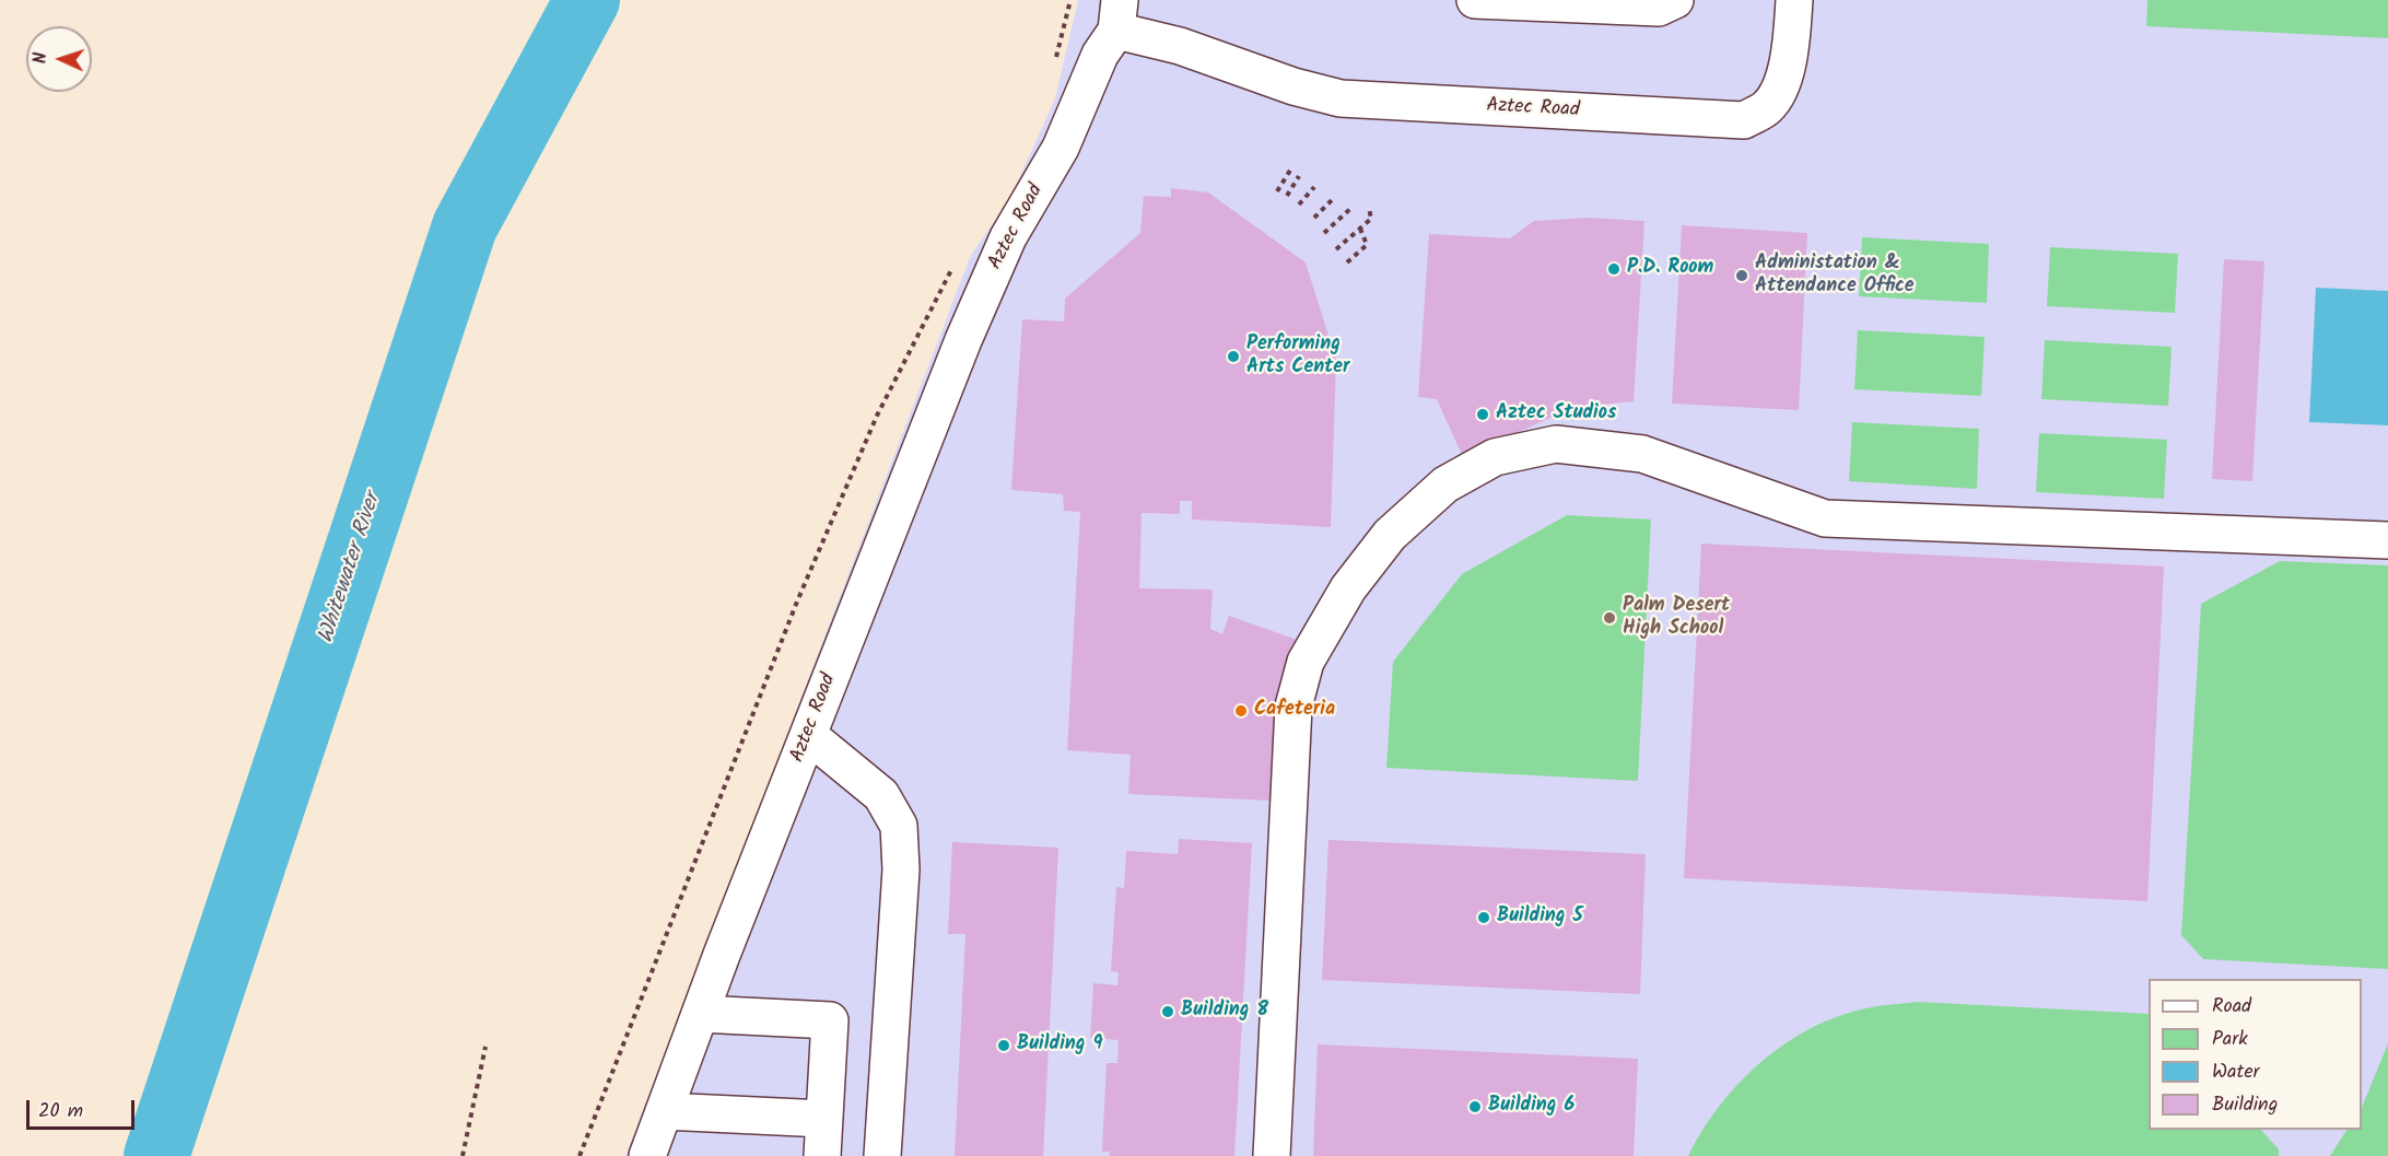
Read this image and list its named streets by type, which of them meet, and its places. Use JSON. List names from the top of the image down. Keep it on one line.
{"streets":{"lane":["Aztec Road"]},"water":["Whitewater River"],"places":["P.D. Room","Administation & Attendance Office","Performing Arts Center","Aztec Studios","Palm Desert High School","Cafeteria","Building 5","Building 8","Building 9","Building 6"],"legend":["Road","Park","Water","Building"],"scale_bar":"20 m","north":"left"}
